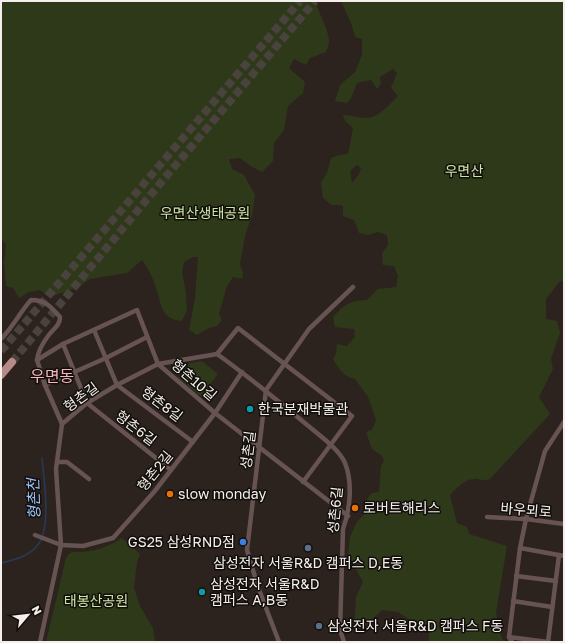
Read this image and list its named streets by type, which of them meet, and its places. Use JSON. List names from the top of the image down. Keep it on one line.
{"streets":{"street":["형촌10길","형촌길","형촌8길","형촌6길","성촌길","형촌2길","성촌6길","바우뫼로"]},"crossings":[["형촌10길","형촌길"],["형촌10길","성촌길"],["형촌10길","형촌2길"],["형촌10길","성촌6길"],["형촌길","형촌8길"],["형촌길","형촌6길"],["형촌길","형촌2길"],["형촌8길","형촌2길"],["형촌6길","형촌2길"],["성촌길","성촌6길"]],"districts":["우면동"],"water":["형촌천"],"parks":["우면산","우면산생태공원","태봉산공원"],"places":["한국분재박물관","slow monday","로버트해리스","GS25 삼성RND점","삼성전자 서울R&D 캠퍼스 D,E동","삼성전자 서울R&D 캠퍼스 A,B동","삼성전자 서울R&D 캠퍼스 F동"],"north":"top right"}
